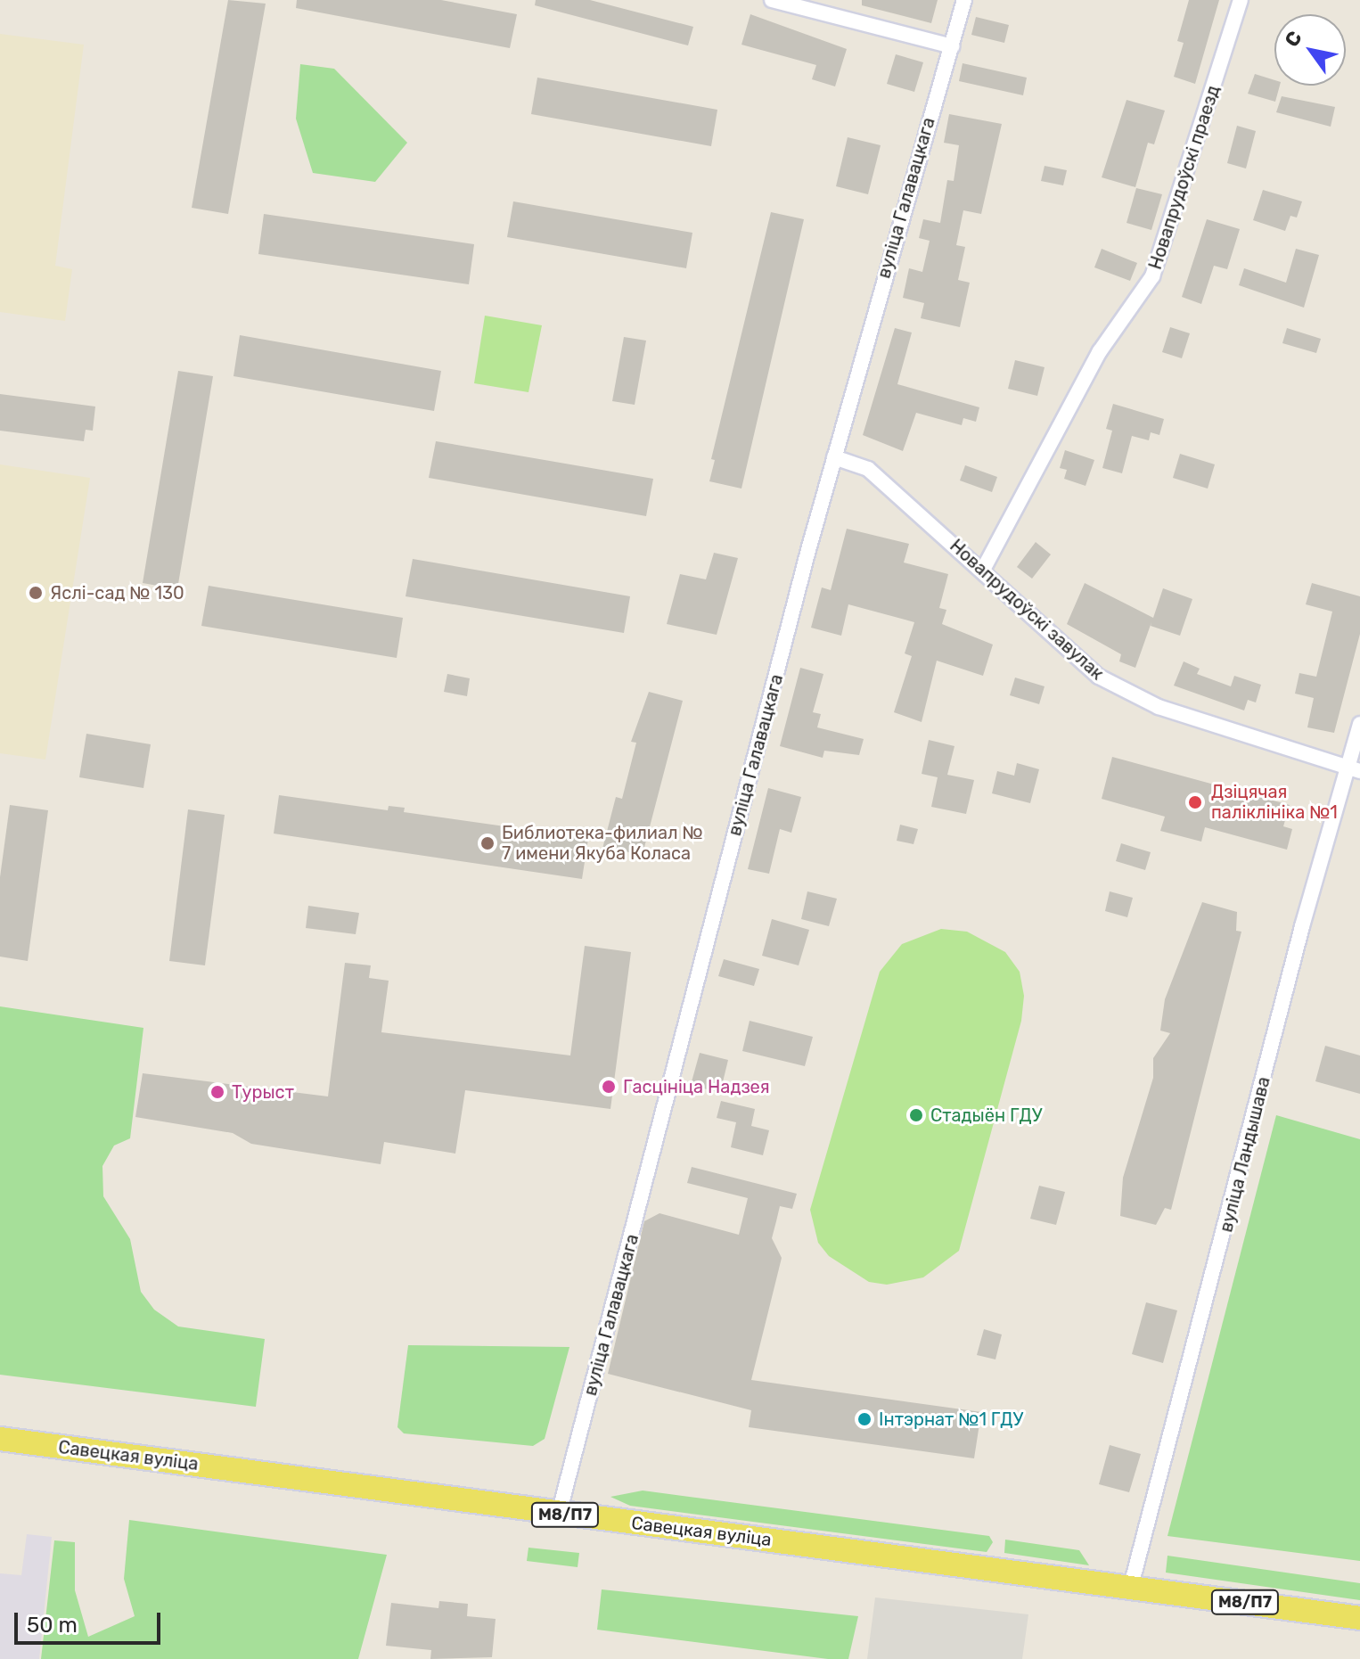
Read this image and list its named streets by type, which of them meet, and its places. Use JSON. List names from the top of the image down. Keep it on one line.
{"streets":{"main road":["Савецкая вуліца","М8/П7"],"street":["Новапрудоўскі праезд","вуліца Галавацкага","Новапрудоўскі завулак","вуліца Ландышава"]},"crossings":[["Новапрудоўскі праезд","Новапрудоўскі завулак"],["вуліца Галавацкага","Новапрудоўскі завулак"],["вуліца Галавацкага","Савецкая вуліца"],["Новапрудоўскі завулак","вуліца Ландышава"],["вуліца Ландышава","Савецкая вуліца"]],"places":["Яслі-сад № 130","Дзіцячая паліклініка №1","Библиотека-филиал № 7 имени Якуба Коласа","Гасцініца Надзея","Турыст","Стадыён ГДУ","Інтэрнат №1 ГДУ"],"scale_bar":"50 m","north":"top left"}
